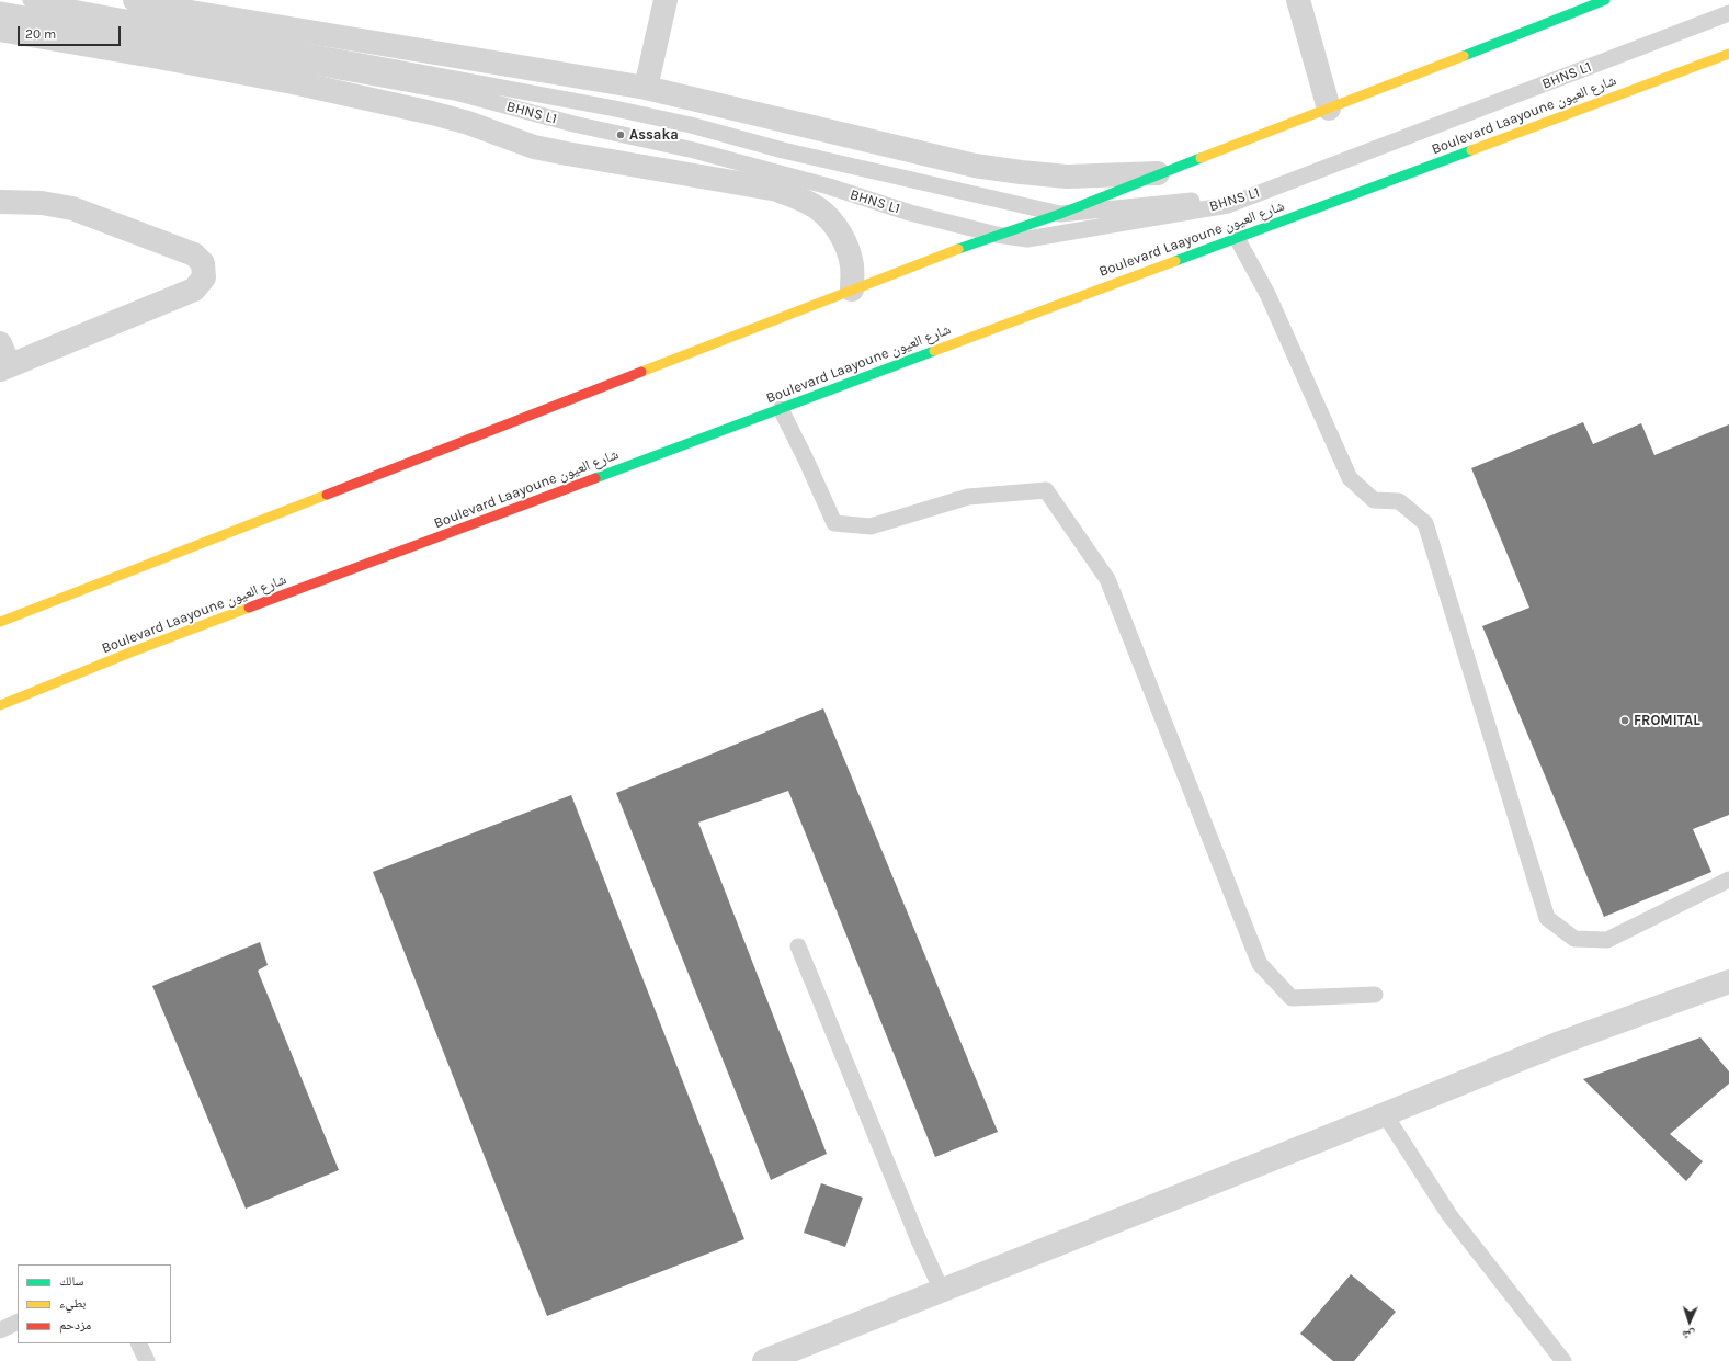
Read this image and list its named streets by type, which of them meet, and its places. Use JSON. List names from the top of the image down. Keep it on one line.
{"streets":{"street":["Boulevard Laayoune شارع العيون"],"lane":["BHNS L1"]},"places":["Assaka","FROMITAL"],"legend":["سالك","بطيء","مزدحم"],"scale_bar":"20 m","north":"bottom"}
